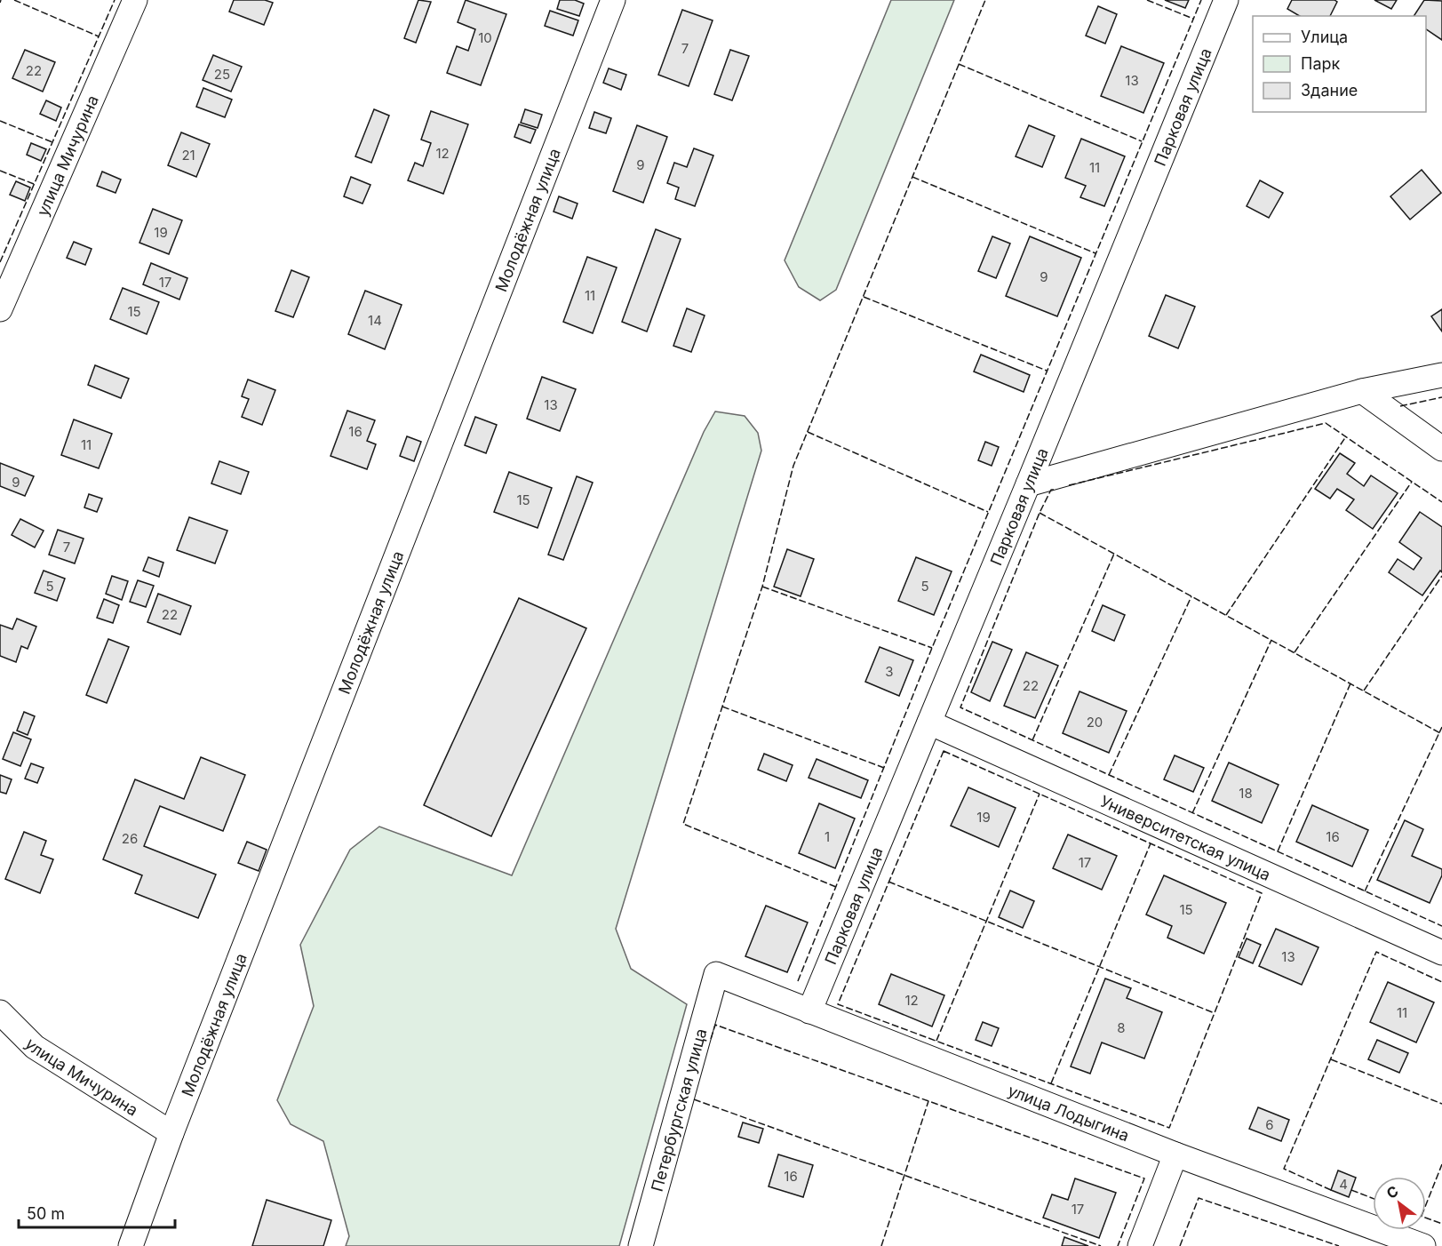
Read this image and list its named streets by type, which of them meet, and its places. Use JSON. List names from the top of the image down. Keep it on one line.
{"streets":{"street":["Парковая улица","улица Мичурина","Молодёжная улица","Университетская улица","Петербургская улица","улица Лодыгина"]},"crossings":[["Парковая улица","Университетская улица"],["Парковая улица","улица Лодыгина"],["улица Мичурина","Молодёжная улица"],["Петербургская улица","улица Лодыгина"]],"house_numbers":["10","7","22","25","13","12","21","9","11","19","9","17","11","15","14","13","16","11","9","15","7","5","5","22","3","22","20","18","19","1","16","26","17","15","13","12","11","8","6","16","4","17"],"legend":["Улица","Парк","Здание"],"scale_bar":"50 m","north":"top left"}
